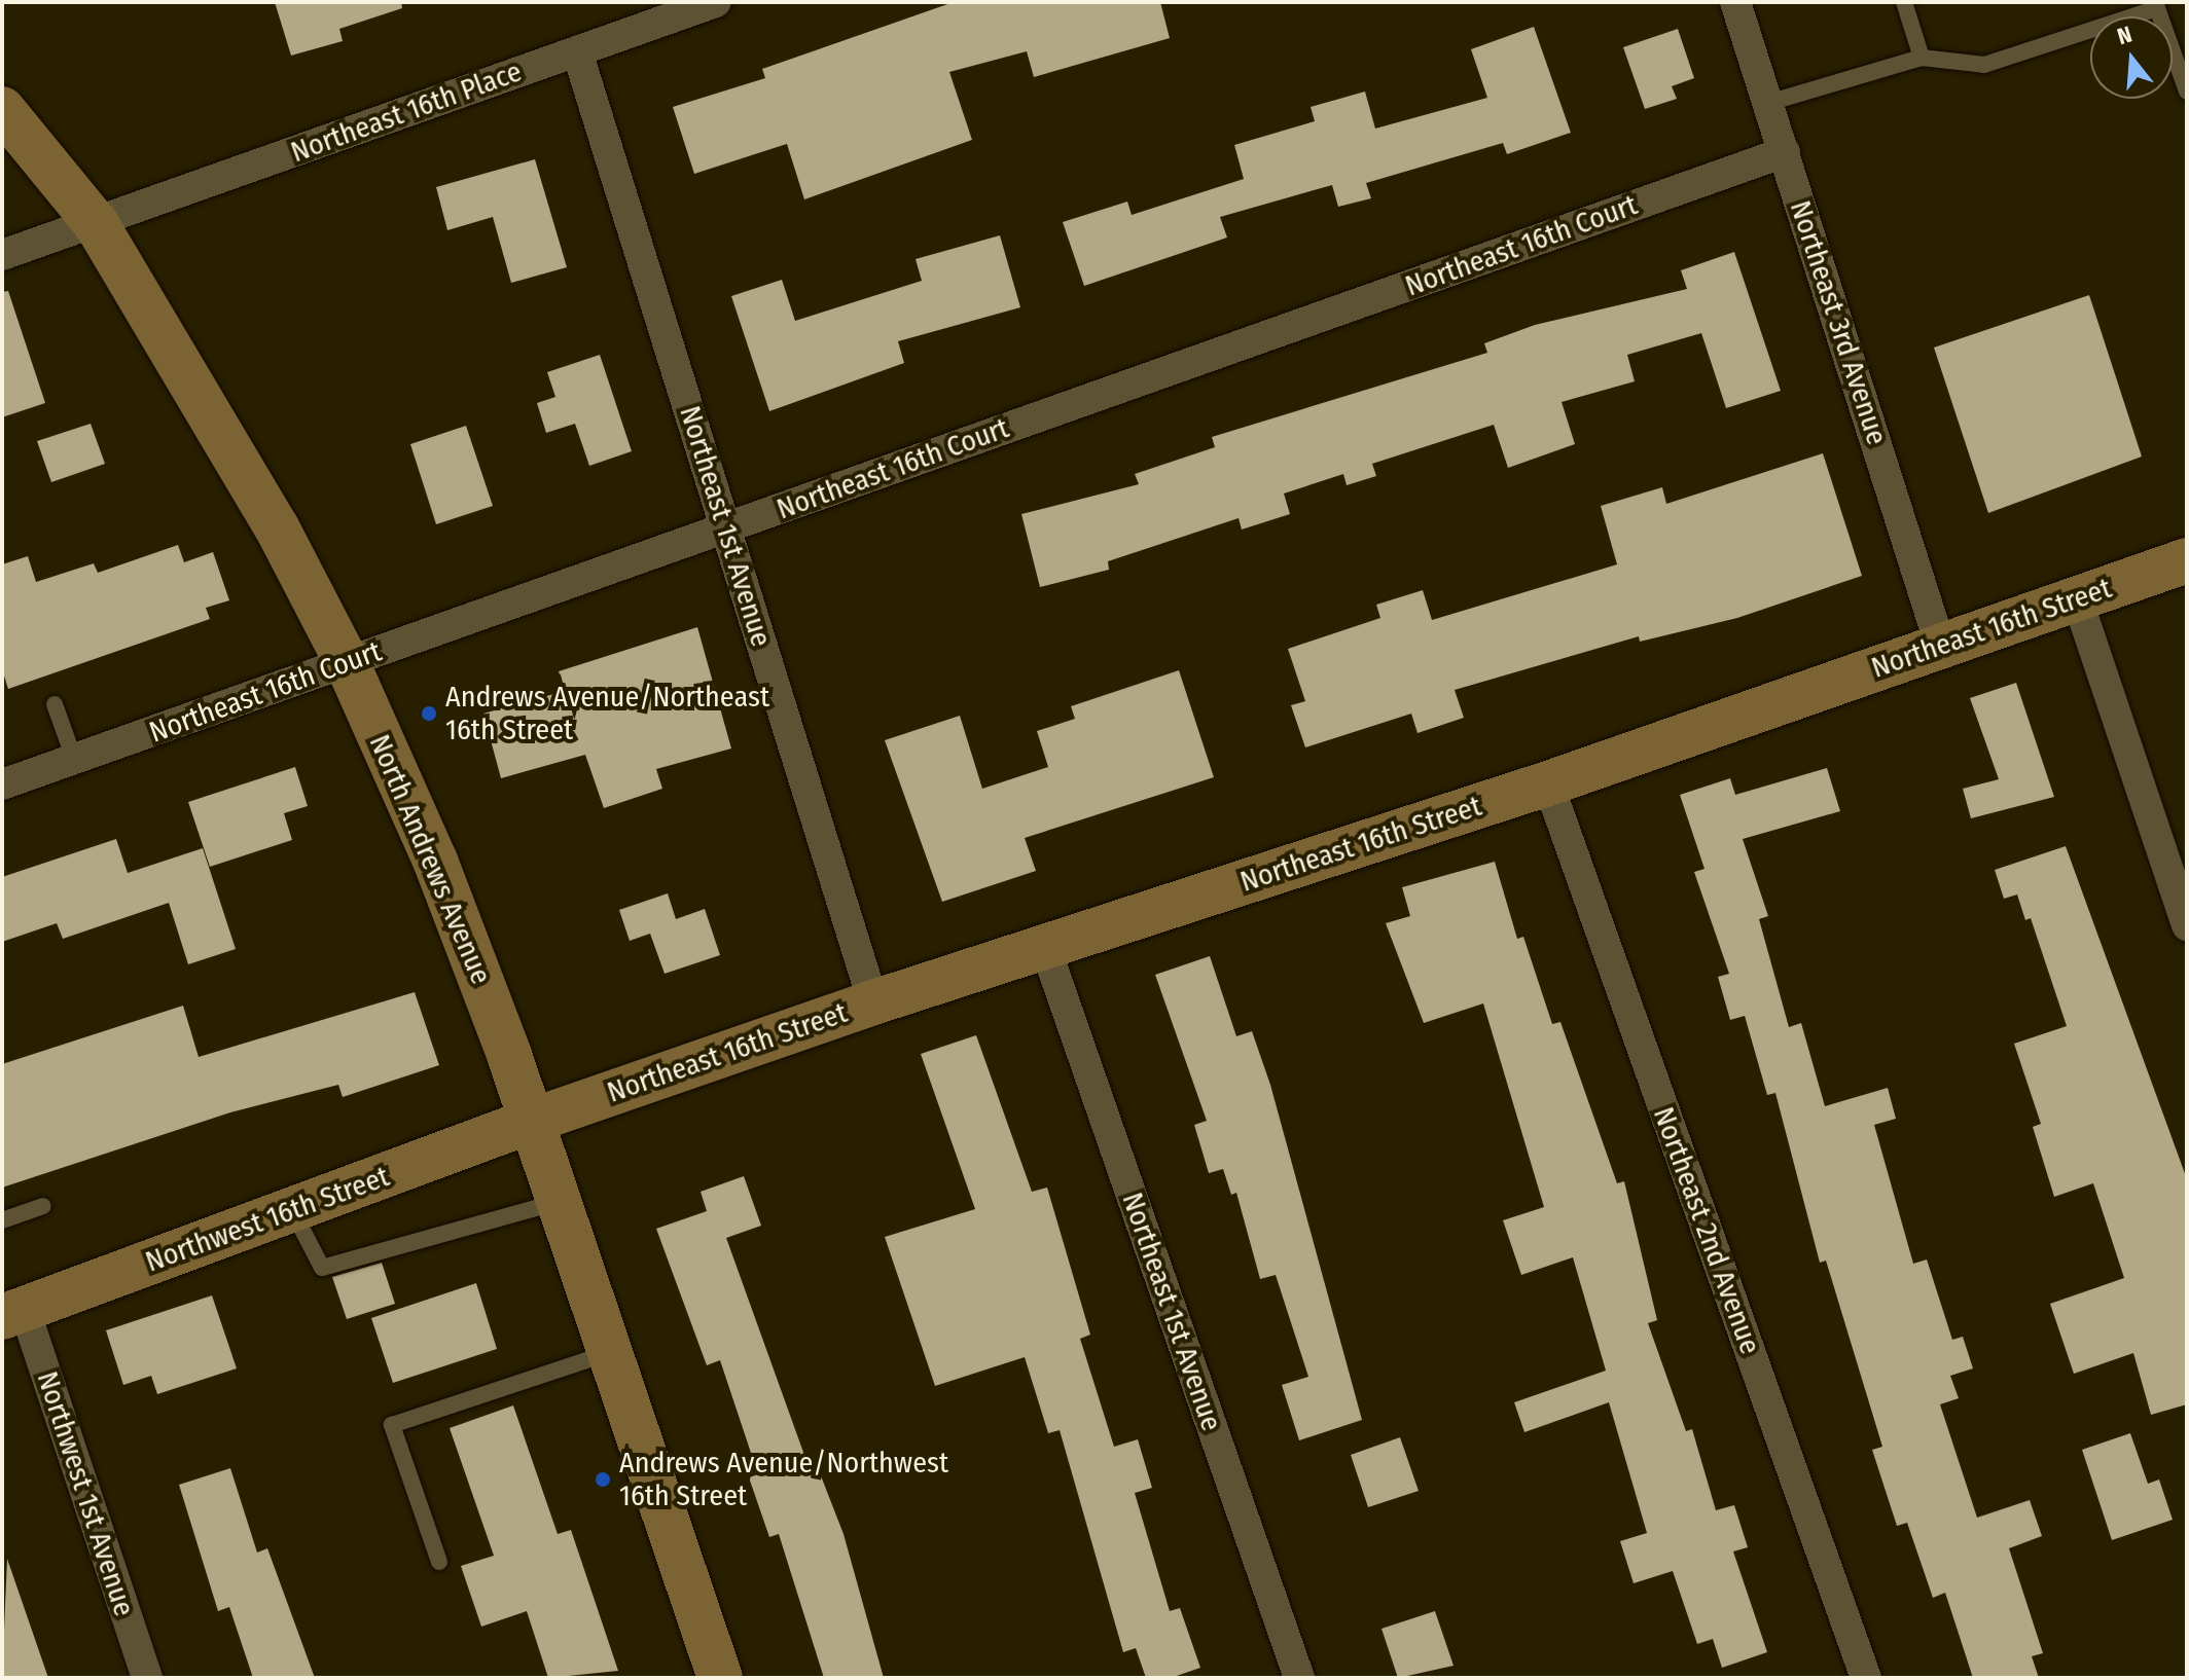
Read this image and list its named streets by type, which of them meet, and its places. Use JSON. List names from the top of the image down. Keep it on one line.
{"streets":{"street":["Northeast 16th Place","Northeast 16th Court","Northeast 3rd Avenue","Northeast 1st Avenue","Northeast 16th Street","North Andrews Avenue","Northwest 16th Street","Northeast 2nd Avenue","Northwest 1st Avenue"]},"crossings":[["Northeast 16th Place","Northeast 1st Avenue"],["Northeast 16th Place","North Andrews Avenue"],["Northeast 16th Court","Northeast 3rd Avenue"],["Northeast 16th Court","Northeast 1st Avenue"],["Northeast 16th Court","North Andrews Avenue"],["Northeast 3rd Avenue","Northeast 16th Street"],["Northeast 1st Avenue","Northeast 16th Street"],["Northeast 16th Street","North Andrews Avenue"],["Northeast 16th Street","Northwest 16th Street"],["Northeast 16th Street","Northeast 2nd Avenue"],["North Andrews Avenue","Northwest 16th Street"],["Northwest 16th Street","Northwest 1st Avenue"]],"places":["Andrews Avenue/Northeast 16th Street","Andrews Avenue/Northwest 16th Street"],"north":"top"}
